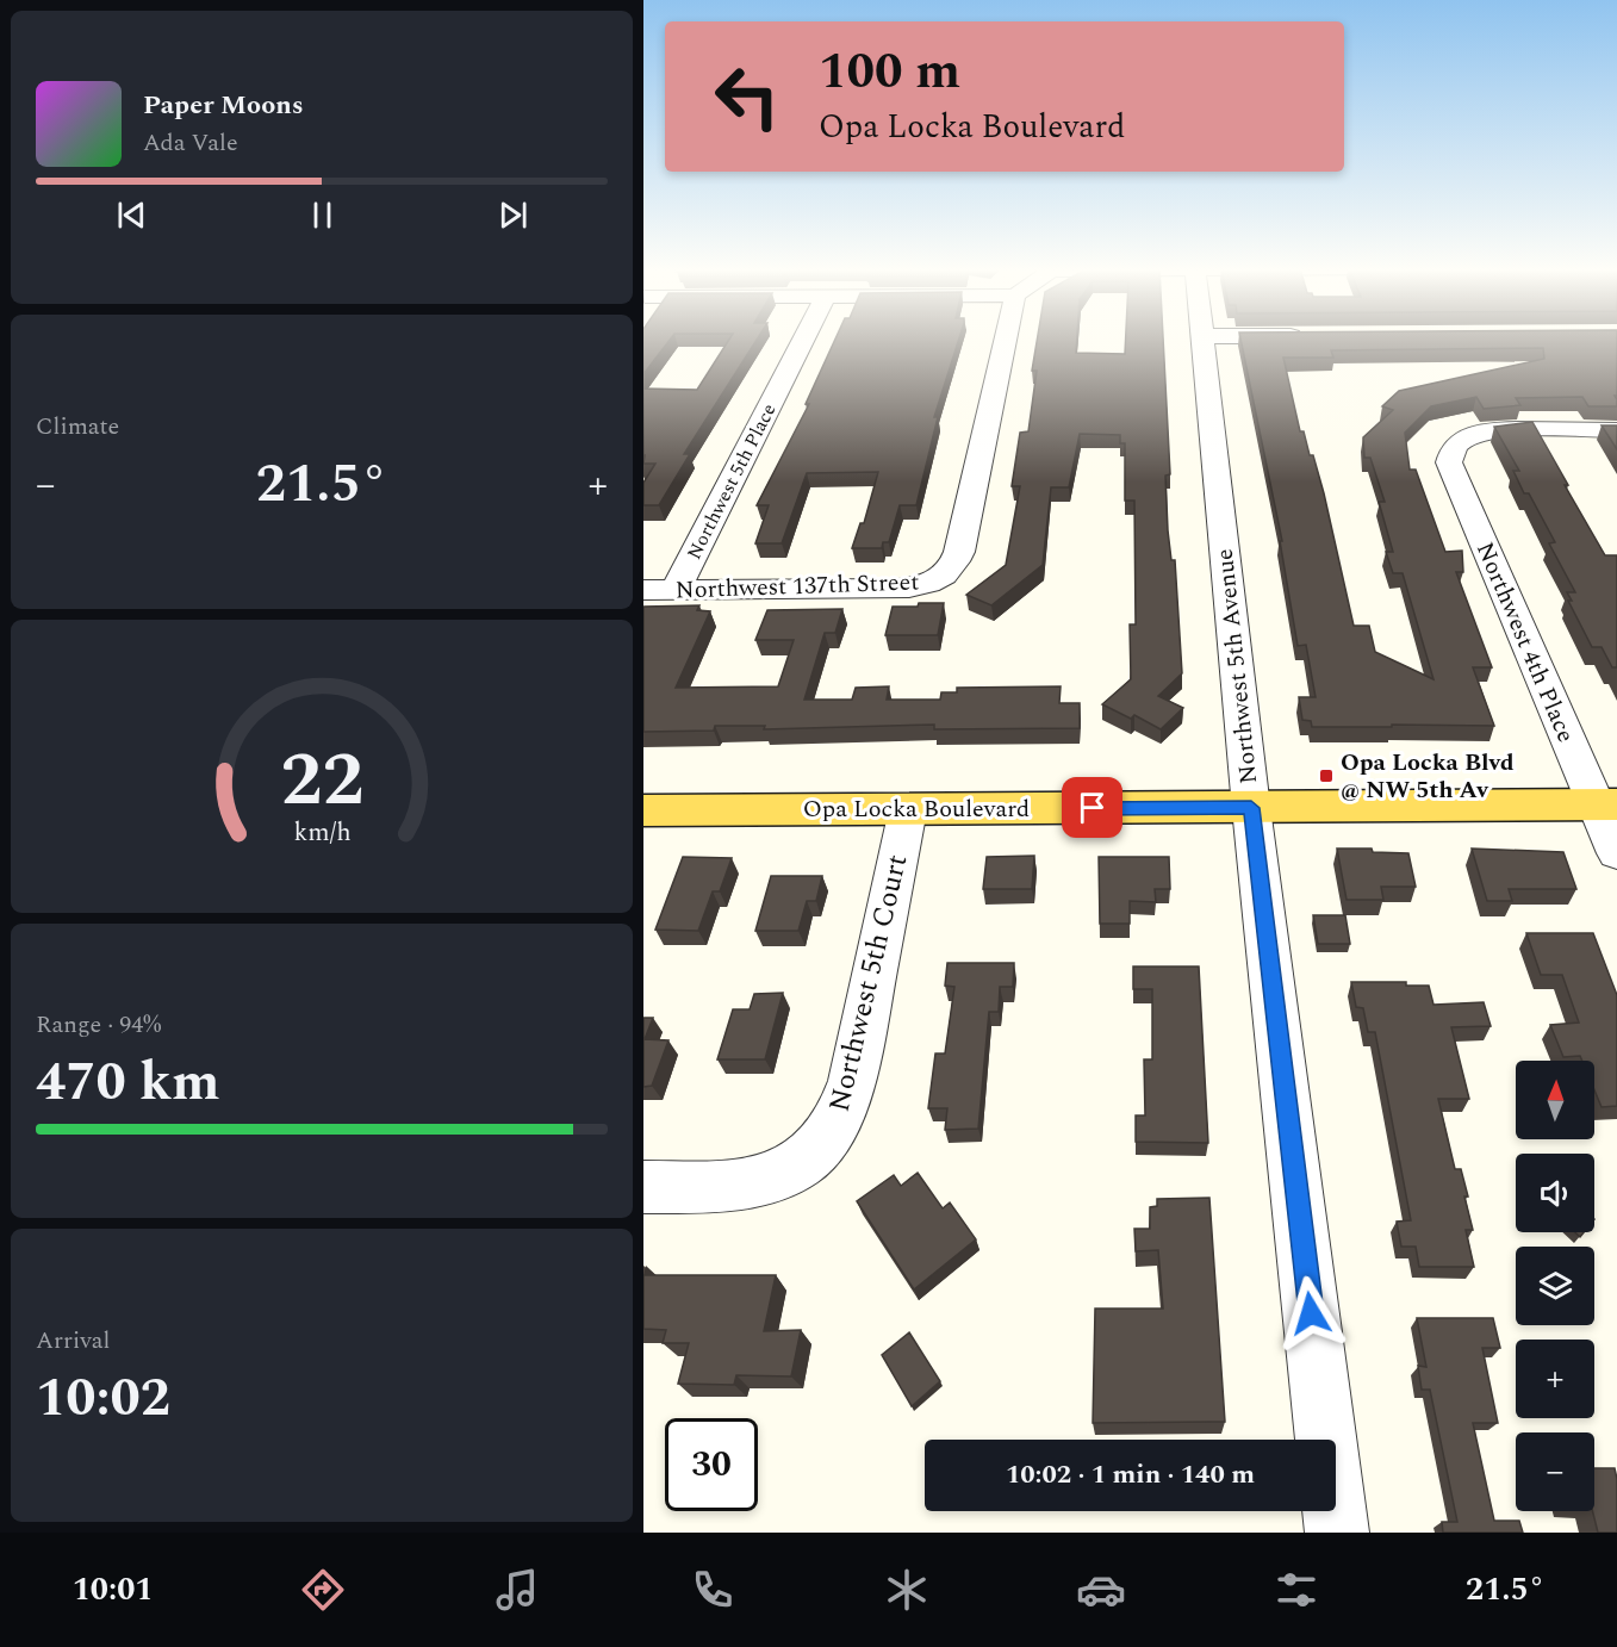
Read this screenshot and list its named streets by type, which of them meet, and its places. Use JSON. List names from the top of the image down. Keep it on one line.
{"streets":{"main road":["Opa Locka Boulevard"],"street":["Northwest 5th Place","Northwest 137th Street","Northwest 4th Place","Northwest 5th Avenue","Northwest 5th Court"]},"crossings":[["Northwest 5th Place","Northwest 137th Street"],["Northwest 4th Place","Opa Locka Boulevard"],["Northwest 5th Avenue","Opa Locka Boulevard"],["Opa Locka Boulevard","Northwest 5th Court"]],"places":{"transit":["Opa Locka Blvd @ NW 5th Av"]},"north":"top","page":{"turn":["100 m","Opa Locka Boulevard"],"song":["Paper Moons","Ada Vale"],"tile":["Climate",["Range · 94%","470 km"],["Arrival","10:02"]],"heat":["−","21.5°","+"],"map_buttons":["+","−"],"limit":"30","trip":"10:02 · 1 min · 140 m","tabs":["10:01","21.5°"],"gauge":["22","km/h"]}}
